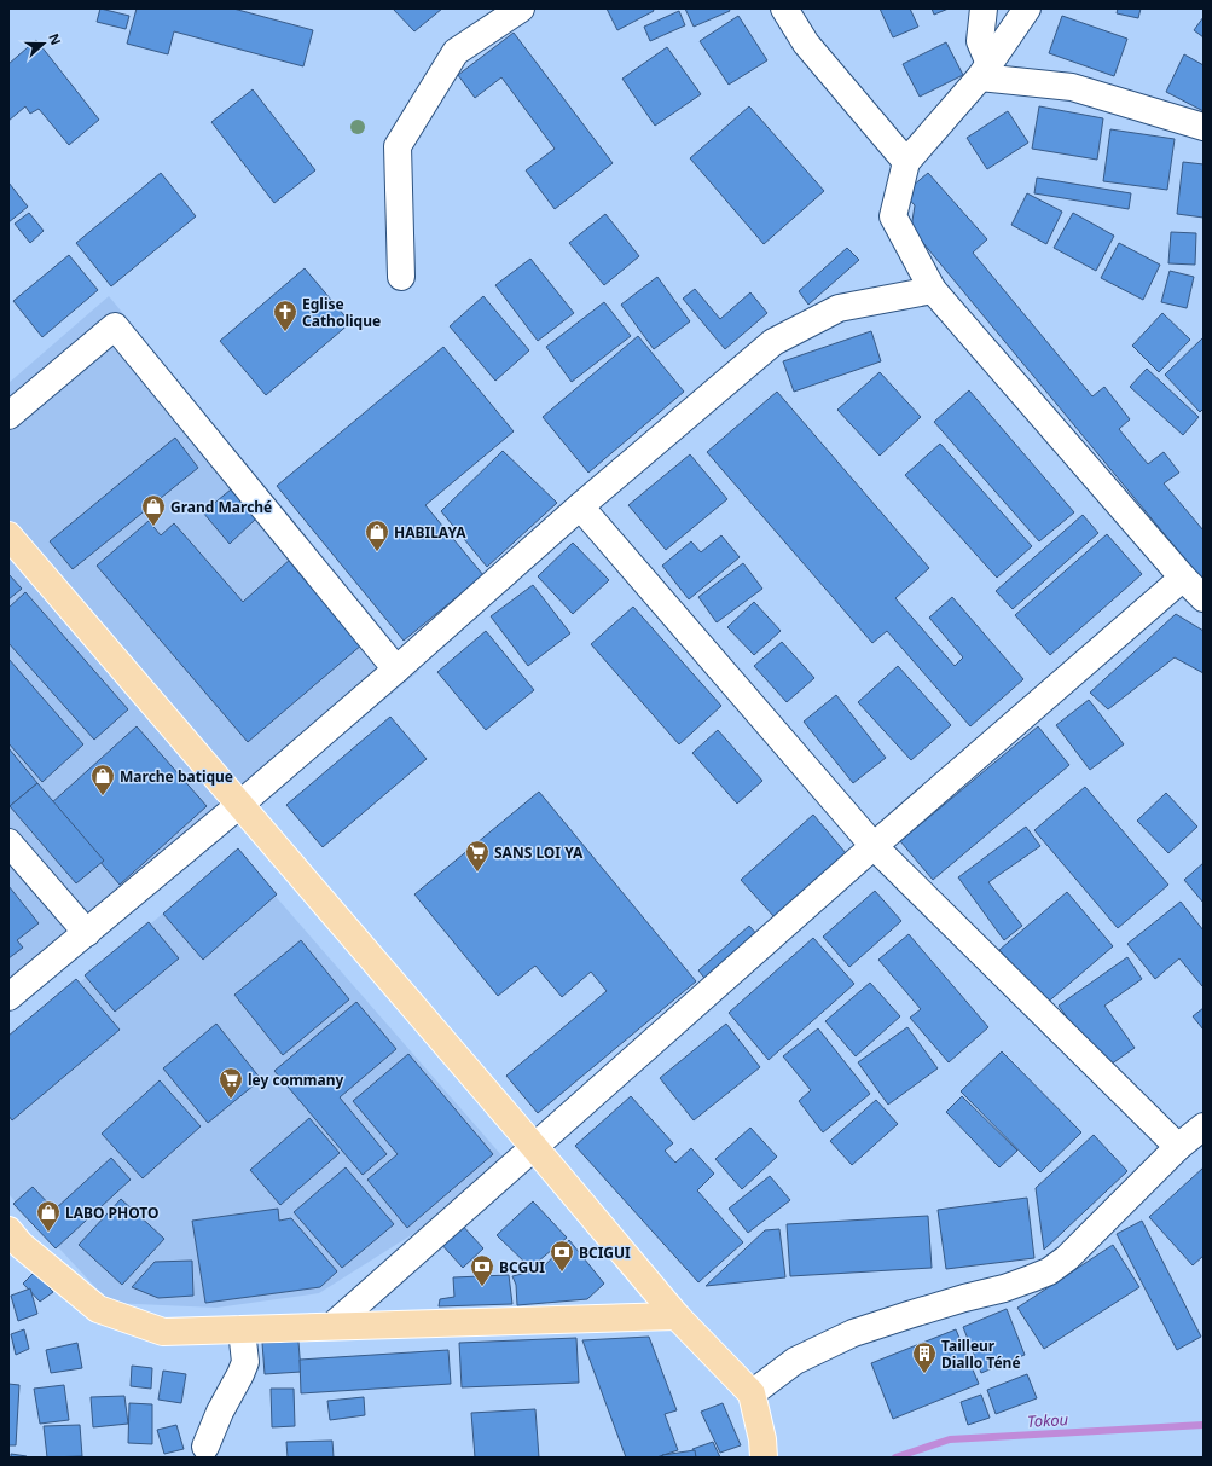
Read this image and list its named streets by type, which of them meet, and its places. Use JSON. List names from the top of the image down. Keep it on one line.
{"water":["Tokou"],"places":{"church":["Eglise Catholique"],"shop":["Grand Marché","HABILAYA","Marche batique","LABO PHOTO"],"supermarket":["SANS LOI YA","ley commany"],"bank":["BCIGUI","BCGUI"],"building":["Tailleur Diallo Téné"]},"north":"right"}
